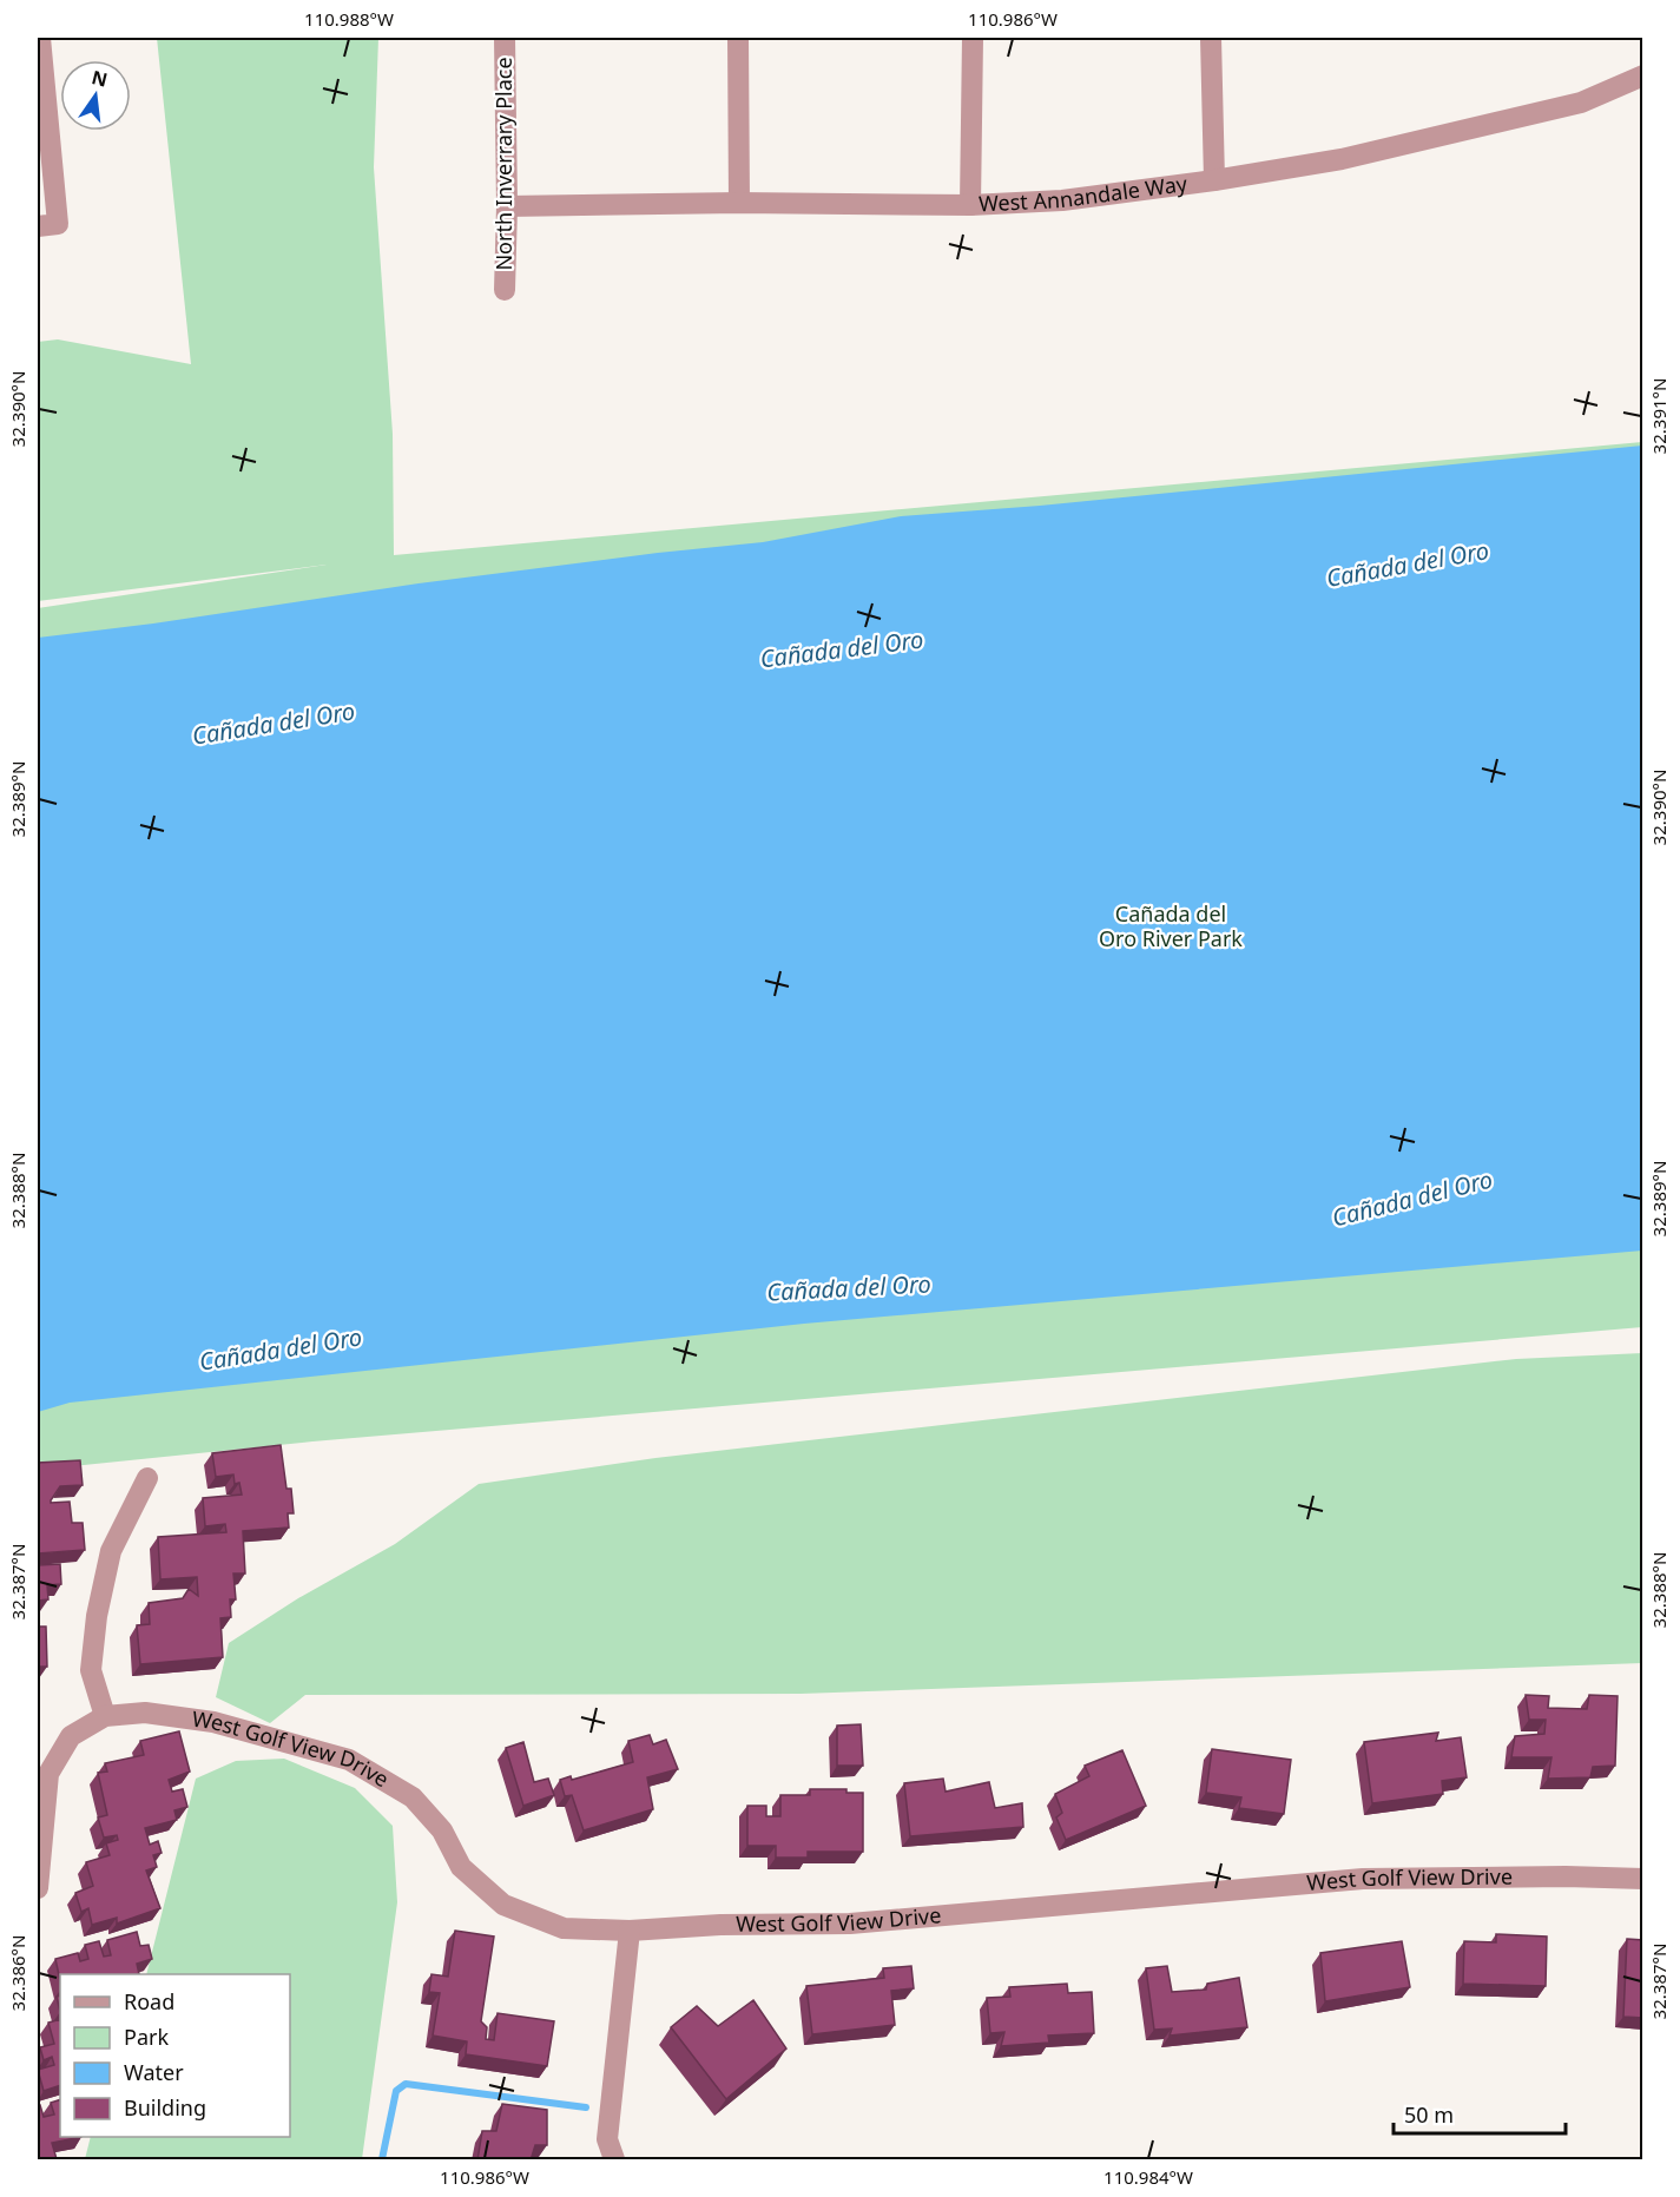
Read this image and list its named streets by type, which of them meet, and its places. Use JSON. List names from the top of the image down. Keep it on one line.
{"streets":{"street":["North Inverrary Place","West Annandale Way","West Golf View Drive"]},"crossings":[["North Inverrary Place","West Annandale Way"]],"water":["Cañada del Oro"],"parks":["Cañada del Oro River Park"],"legend":["Road","Park","Water","Building"],"scale_bar":"50 m","north":"top","coordinates":["110.988°W","110.986°W","32.390°N","32.391°N","32.389°N","32.388°N","32.387°N","32.386°N","110.984°W"]}
